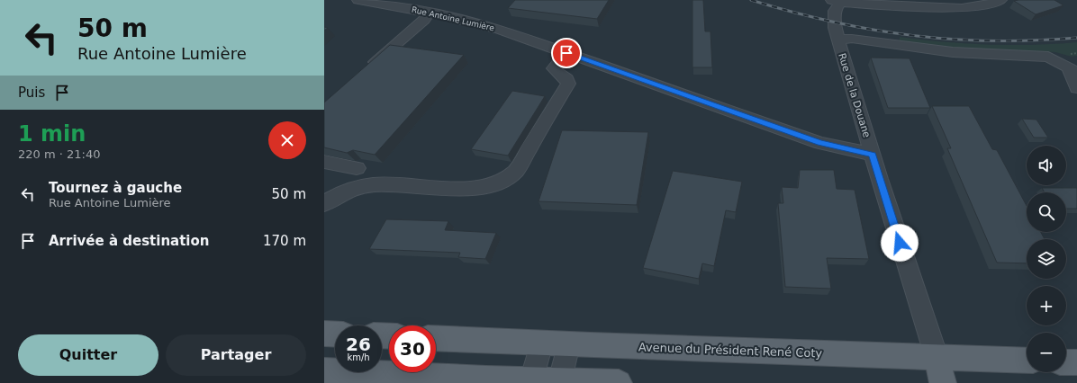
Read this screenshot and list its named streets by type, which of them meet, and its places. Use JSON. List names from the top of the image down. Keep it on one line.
{"streets":{"main road":["Avenue du Président René Coty"],"street":["Rue Antoine Lumière","Rue de la Douane"]},"crossings":[["Rue Antoine Lumière","Rue de la Douane"],["Rue de la Douane","Avenue du Président René Coty"]],"page":{"turn":["50 m","Rue Antoine Lumière"],"then":"Puis","heading":["1 min","220 m · 21:40"],"map_buttons":["+","−"],"list":[{"name":"Tournez à gauche","note":"Rue Antoine Lumière","value":"50 m"},{"name":"Arrivée à destination","value":"170 m"}],"speed":"26 km/h","limit":"30","buttons":["Quitter","Partager"]}}
